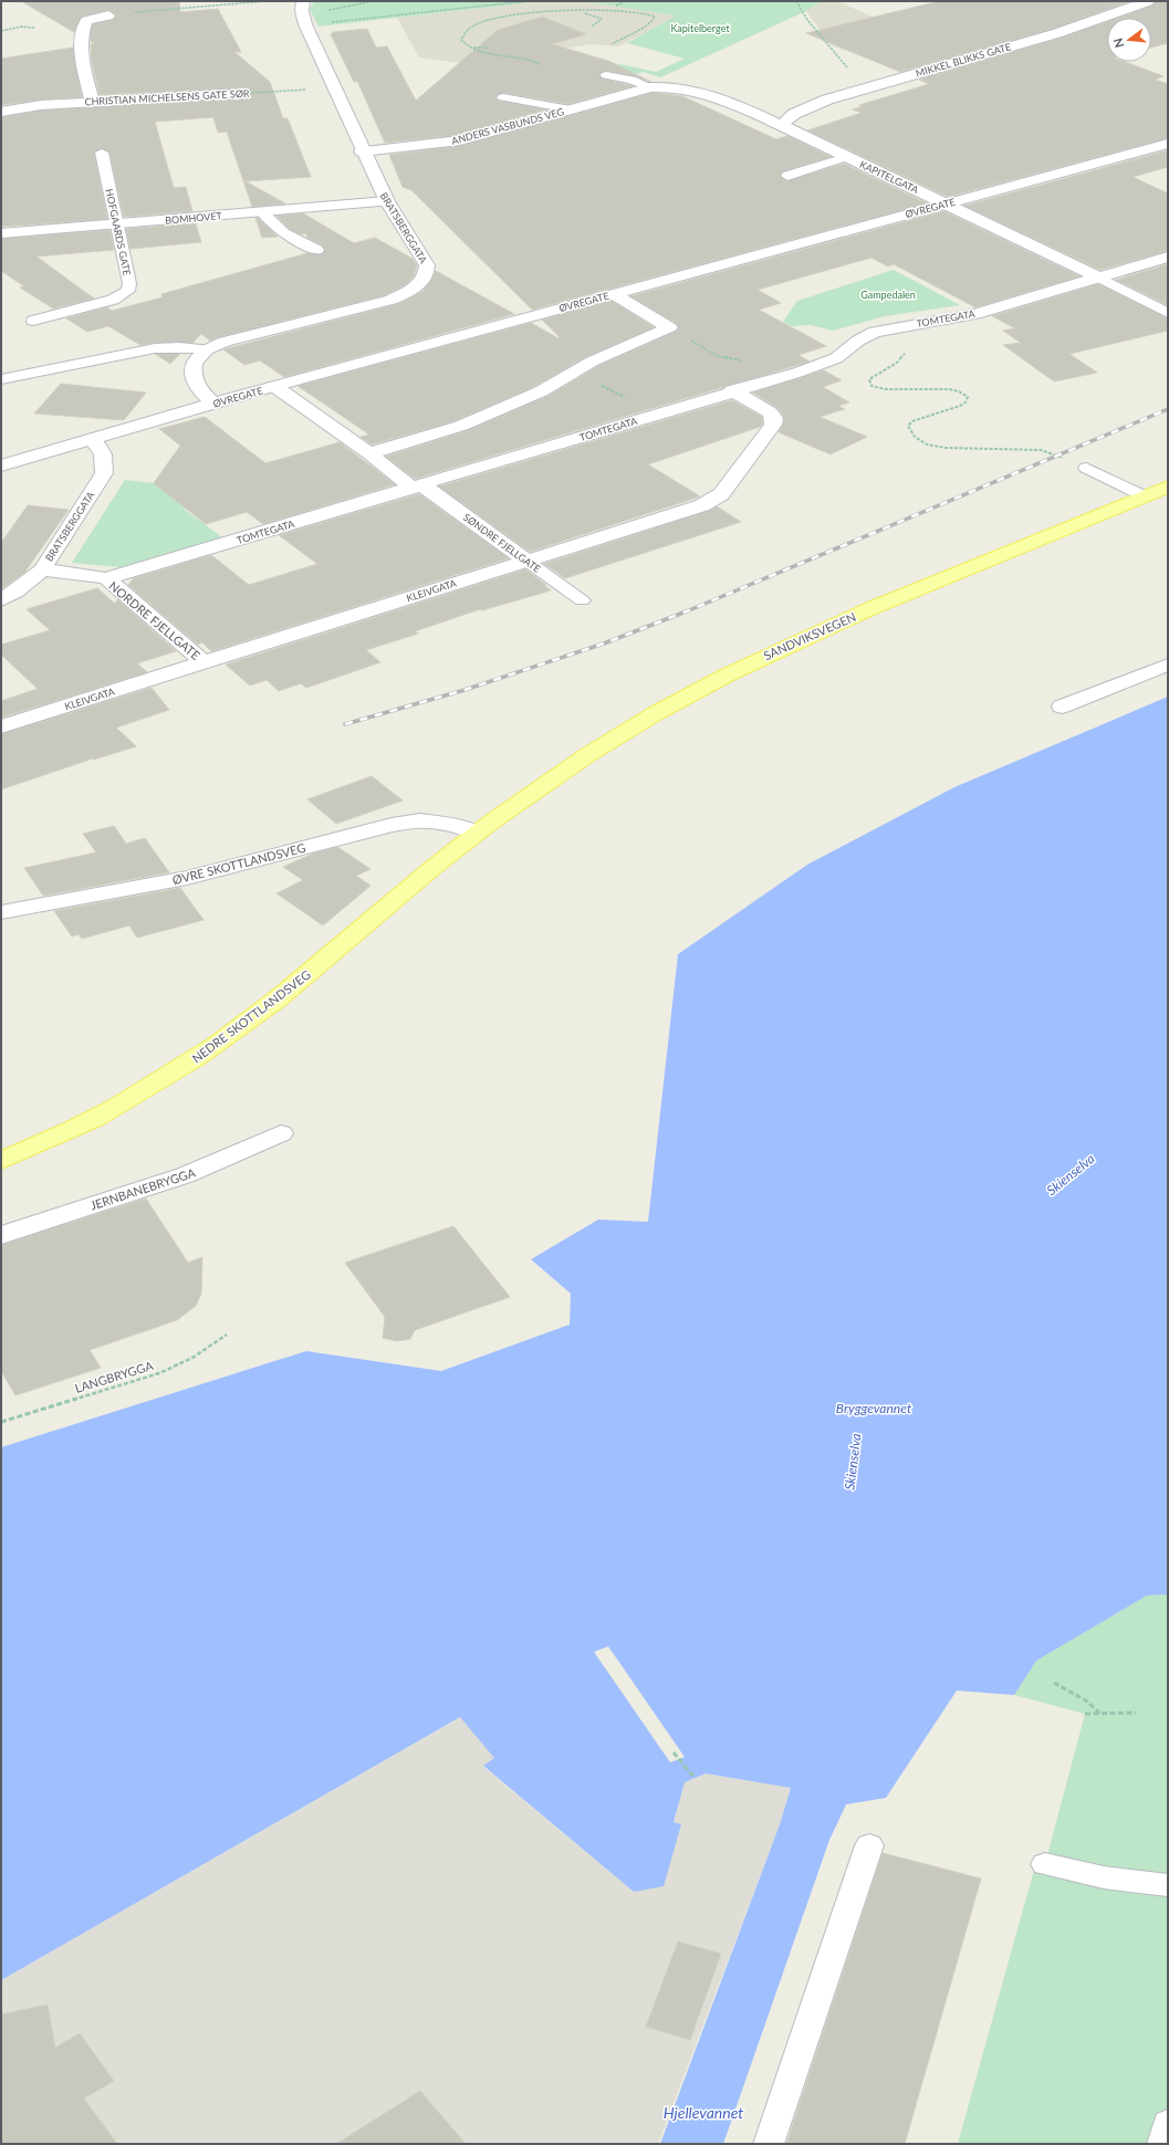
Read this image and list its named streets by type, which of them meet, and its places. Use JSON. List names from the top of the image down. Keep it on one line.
{"streets":{"main road":["SANDVIKSVEGEN","NEDRE SKOTTLANDSVEG"],"street":["MIKKEL BLIKKS GATE","CHRISTIAN MICHELSENS GATE SØR","ANDERS VASBUNDS VEG","KAPITELGATA","ØVREGATE","BOMHOVET","BRATSBERGGATA","TOMTEGATA","SØNDRE FJELLGATE","KLEIVGATA","NORDRE FJELLGATE","ØVRE SKOTTLANDSVEG","JERNBANEBRYGGA"],"lane":["HOFGAARDS GATE"],"path":["LANGBRYGGA"]},"crossings":[["MIKKEL BLIKKS GATE","KAPITELGATA"],["CHRISTIAN MICHELSENS GATE SØR","BRATSBERGGATA"],["ANDERS VASBUNDS VEG","KAPITELGATA"],["ANDERS VASBUNDS VEG","BRATSBERGGATA"],["KAPITELGATA","ØVREGATE"],["KAPITELGATA","TOMTEGATA"],["ØVREGATE","BRATSBERGGATA"],["ØVREGATE","SØNDRE FJELLGATE"],["BOMHOVET","BRATSBERGGATA"],["BOMHOVET","HOFGAARDS GATE"],["BRATSBERGGATA","TOMTEGATA"],["TOMTEGATA","SØNDRE FJELLGATE"],["TOMTEGATA","KLEIVGATA"],["TOMTEGATA","NORDRE FJELLGATE"],["SØNDRE FJELLGATE","KLEIVGATA"],["KLEIVGATA","NORDRE FJELLGATE"],["SANDVIKSVEGEN","ØVRE SKOTTLANDSVEG"],["SANDVIKSVEGEN","NEDRE SKOTTLANDSVEG"],["ØVRE SKOTTLANDSVEG","NEDRE SKOTTLANDSVEG"]],"water":["Skienselva","Bryggevannet","Hjellevannet"],"parks":["Kapitelberget","Gampedalen"],"north":"left"}
